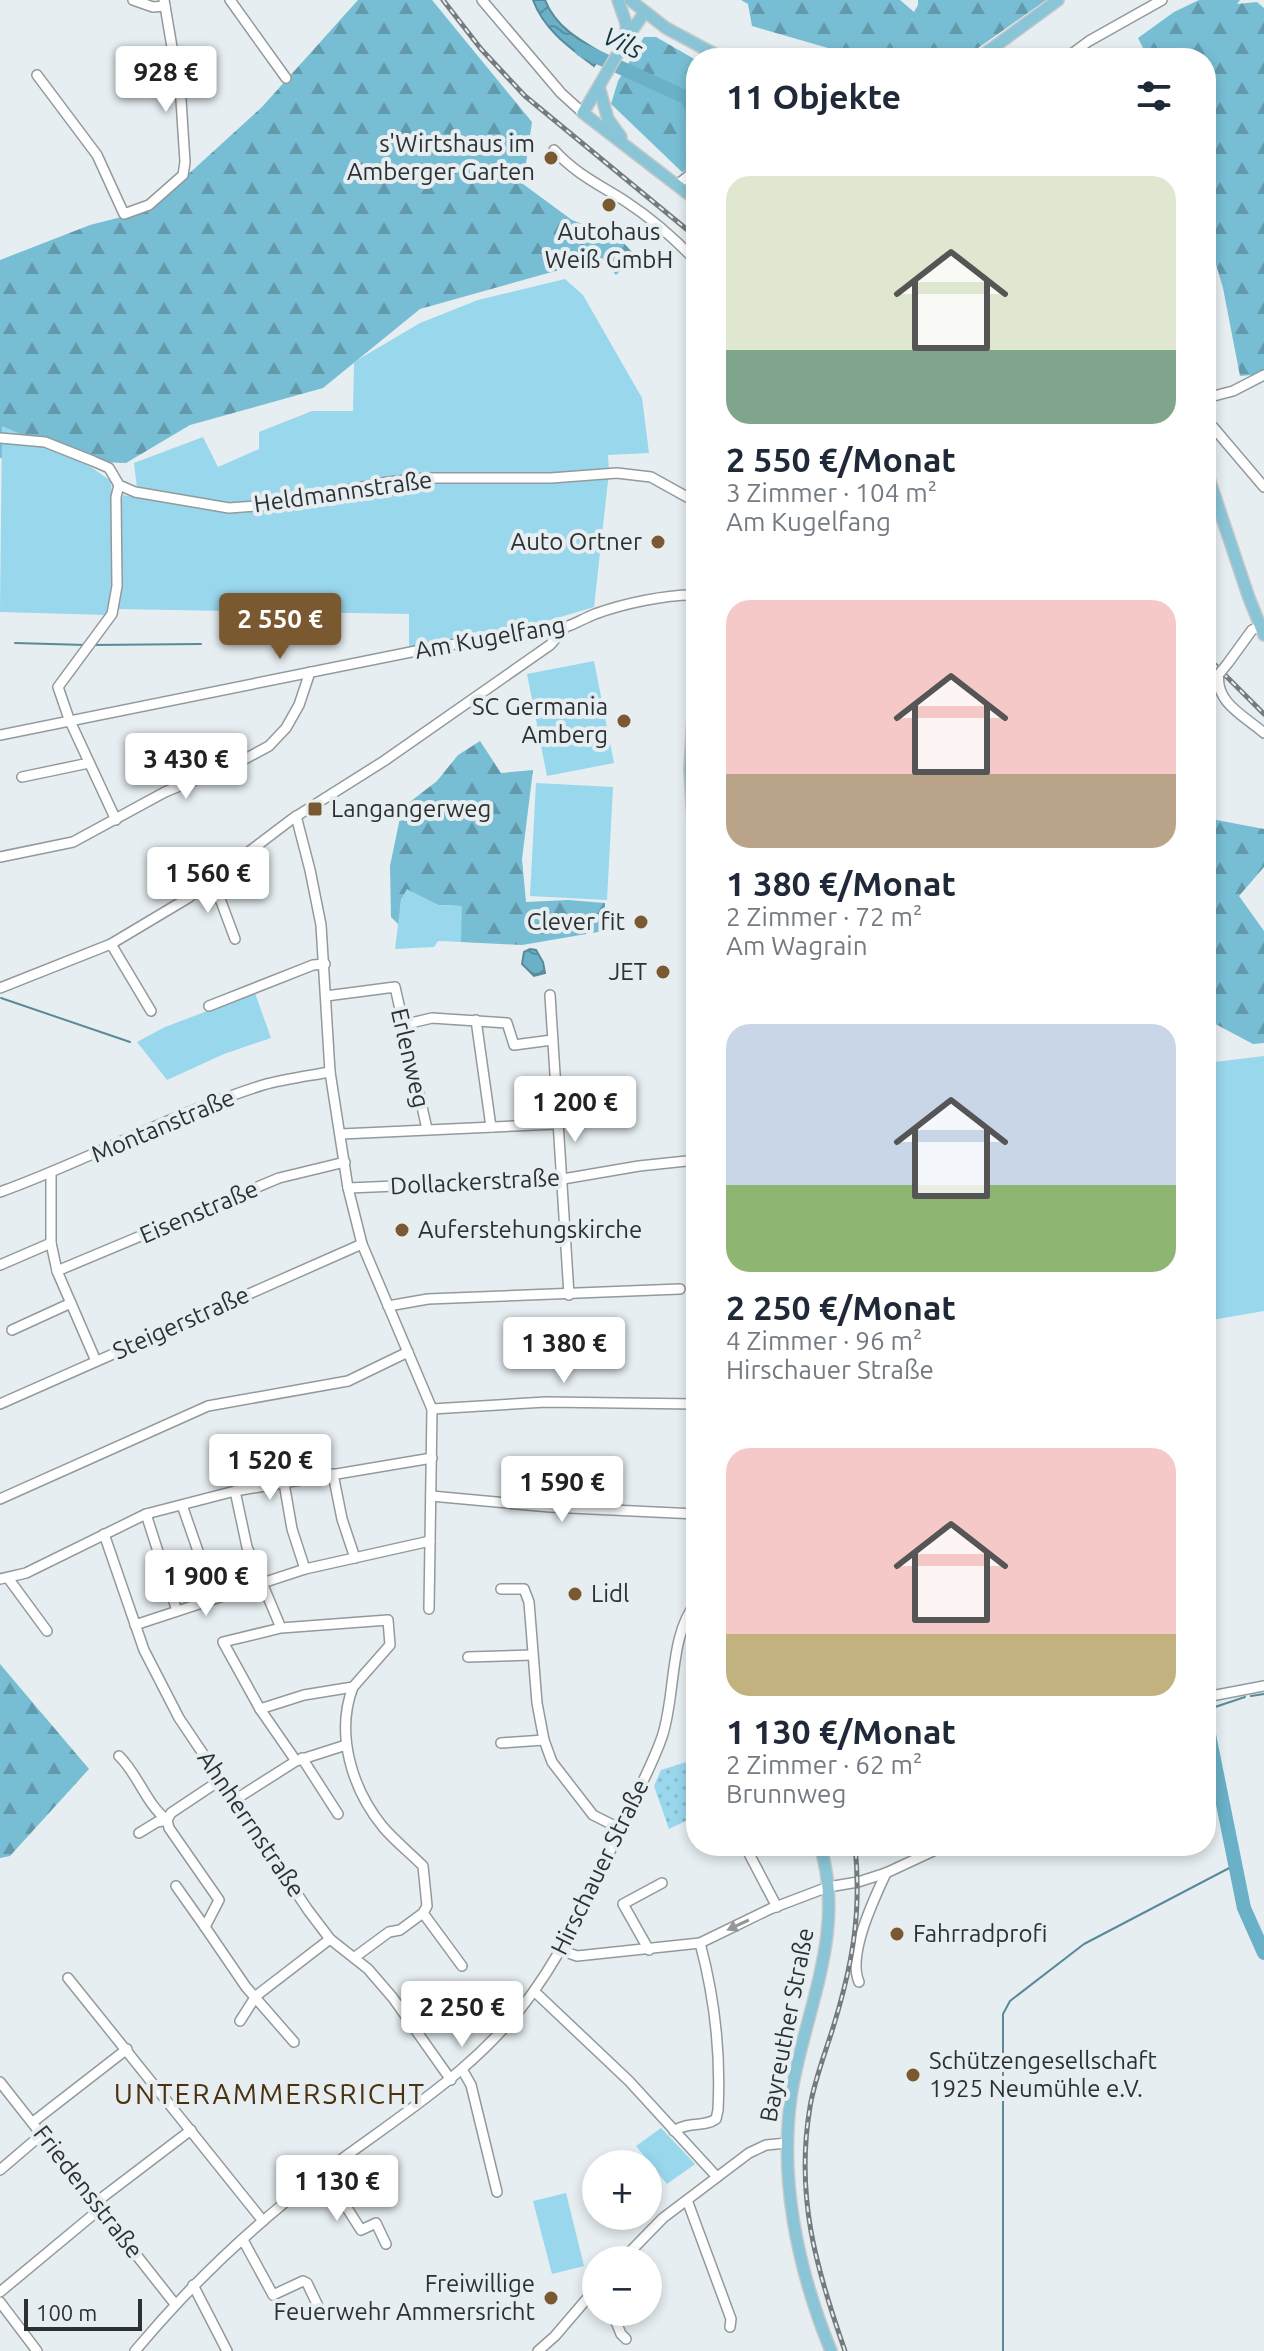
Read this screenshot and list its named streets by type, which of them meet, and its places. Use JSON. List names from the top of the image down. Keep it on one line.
{"streets":{"main road":["Bayreuther Straße"],"street":["Heldmannstraße","Am Kugelfang","Erlenweg","Montanstraße","Dollackerstraße","Eisenstraße","Steigerstraße","Ahnherrnstraße","Hirschauer Straße","Friedensstraße"]},"crossings":[["Ahnherrnstraße","Hirschauer Straße"],["Hirschauer Straße","Friedensstraße"]],"districts":["UNTERAMMERSRICHT"],"water":["Vils"],"places":{"other":["s'Wirtshaus im Amberger Garten","Autohaus Weiß GmbH","Auto Ortner","SC Germania Amberg","Clever fit","JET","Auferstehungskirche","Lidl","Fahrradprofi","Schützengesellschaft 1925 Neumühle e.V.","Freiwillige Feuerwehr Ammersricht"],"transit":["Langangerweg"]},"scale_bar":"100 m","page":{"price":["928 €","2 550 €","3 430 €","1 560 €","1 200 €","1 380 €","1 520 €","1 590 €","1 900 €","2 250 €","1 130 €"],"heading":"11 Objekte","list":[{"name":"2 550 €/Monat","note":"3 Zimmer · 104 m² · Am Kugelfang"},{"name":"1 380 €/Monat","note":"2 Zimmer · 72 m² · Am Wagrain"},{"name":"2 250 €/Monat","note":"4 Zimmer · 96 m² · Hirschauer Straße"},{"name":"1 130 €/Monat","note":"2 Zimmer · 62 m² · Brunnweg"}],"map_buttons":["+","−"],"scale":"100 m"}}
